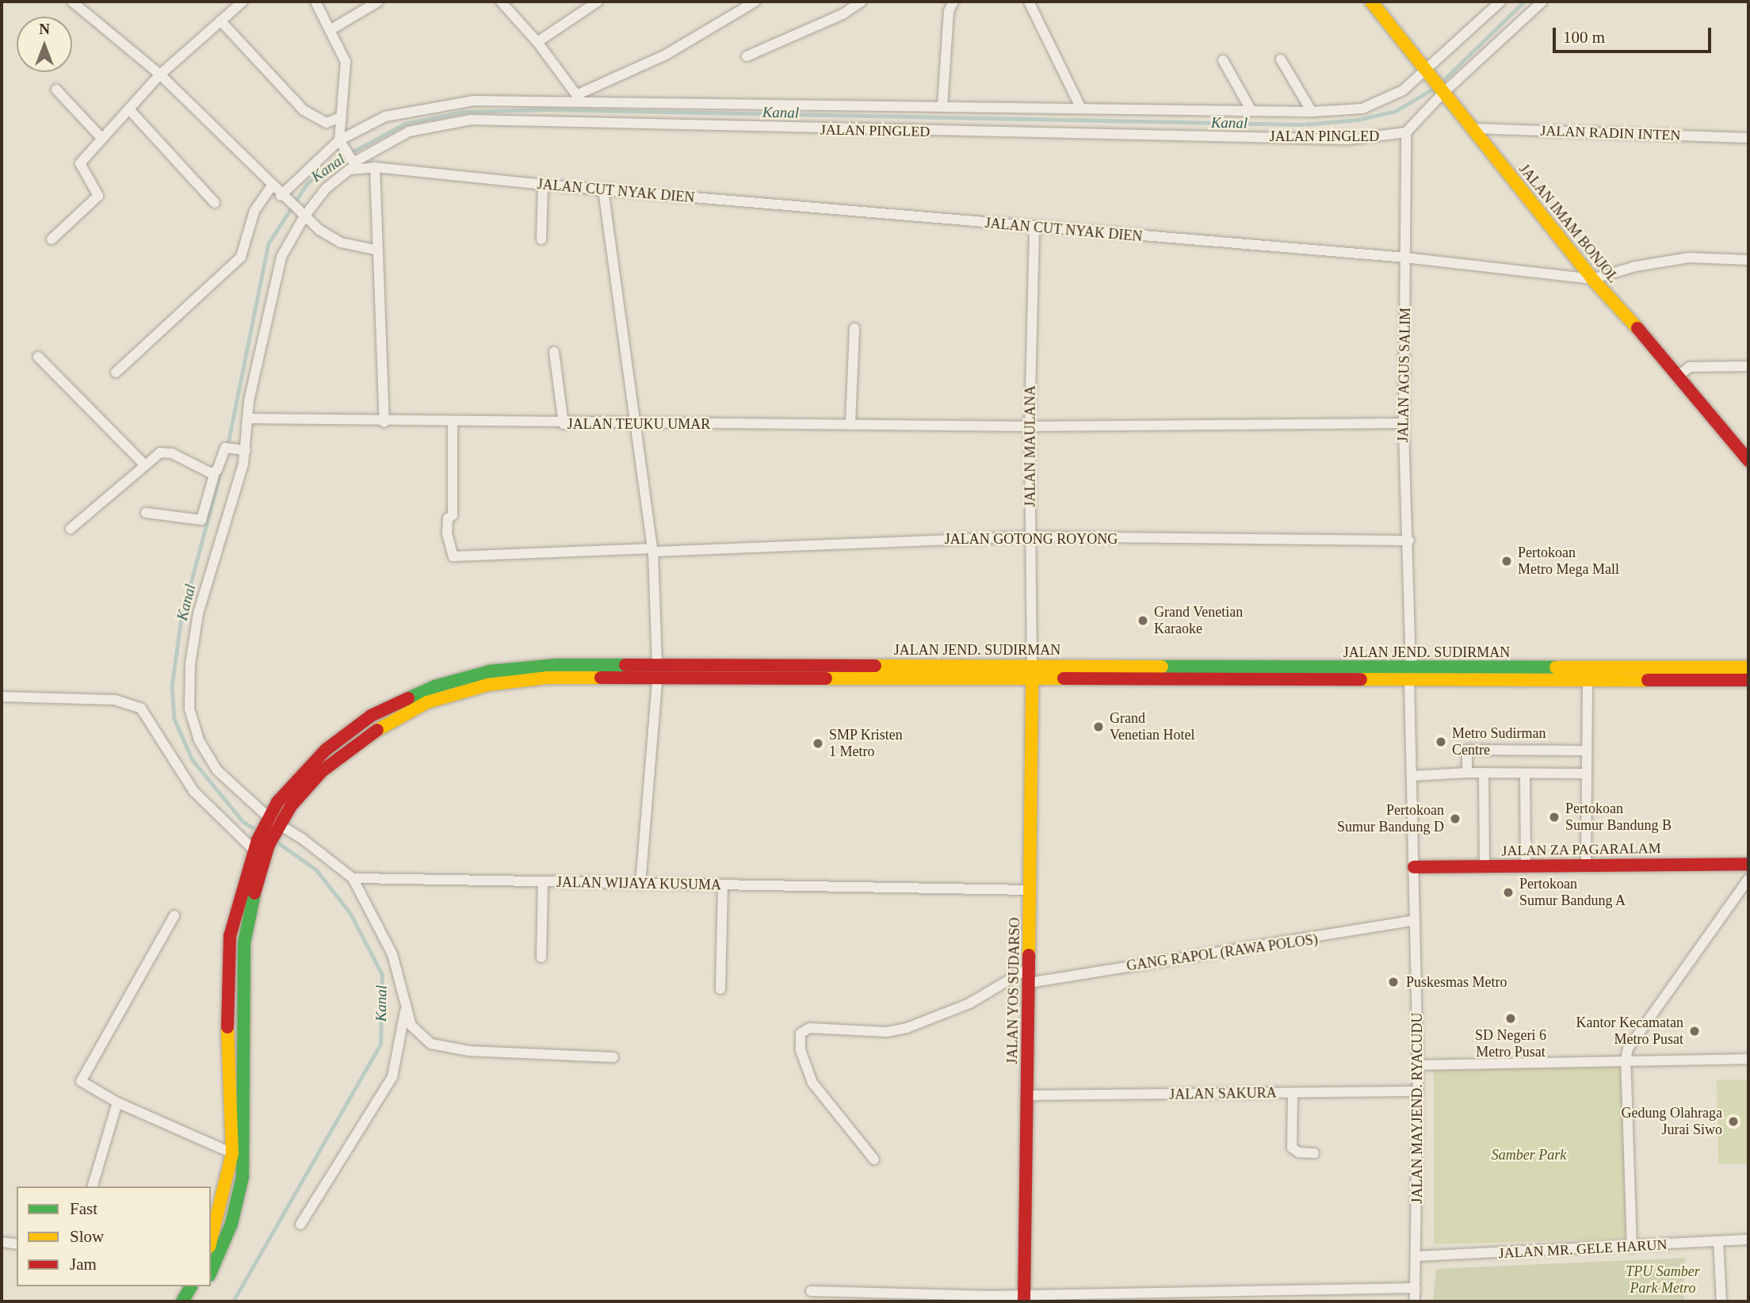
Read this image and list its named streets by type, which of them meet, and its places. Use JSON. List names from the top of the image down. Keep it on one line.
{"streets":{"main road":["JALAN IMAM BONJOL","JALAN JEND. SUDIRMAN","JALAN ZA PAGARALAM","JALAN YOS SUDARSO"],"street":["JALAN PINGLED","JALAN RADIN INTEN","JALAN CUT NYAK DIEN","JALAN AGUS SALIM","JALAN TEUKU UMAR","JALAN MAULANA","JALAN GOTONG ROYONG","JALAN WIJAYA KUSUMA","GANG RAPOL (RAWA POLOS)","JALAN SAKURA","JALAN MAYJEND. RYACUDU","JALAN MR. GELE HARUN"]},"crossings":[["JALAN PINGLED","JALAN CUT NYAK DIEN"],["JALAN PINGLED","JALAN AGUS SALIM"],["JALAN RADIN INTEN","JALAN IMAM BONJOL"],["JALAN CUT NYAK DIEN","JALAN IMAM BONJOL"],["JALAN CUT NYAK DIEN","JALAN AGUS SALIM"],["JALAN CUT NYAK DIEN","JALAN MAULANA"],["JALAN AGUS SALIM","JALAN TEUKU UMAR"],["JALAN AGUS SALIM","JALAN GOTONG ROYONG"],["JALAN AGUS SALIM","JALAN JEND. SUDIRMAN"],["JALAN AGUS SALIM","JALAN MAYJEND. RYACUDU"],["JALAN TEUKU UMAR","JALAN MAULANA"],["JALAN TEUKU UMAR","JALAN GOTONG ROYONG"],["JALAN MAULANA","JALAN GOTONG ROYONG"],["JALAN MAULANA","JALAN JEND. SUDIRMAN"],["JALAN MAULANA","JALAN YOS SUDARSO"],["JALAN JEND. SUDIRMAN","JALAN YOS SUDARSO"],["JALAN JEND. SUDIRMAN","JALAN MAYJEND. RYACUDU"],["JALAN ZA PAGARALAM","JALAN MAYJEND. RYACUDU"],["JALAN WIJAYA KUSUMA","JALAN YOS SUDARSO"],["GANG RAPOL (RAWA POLOS)","JALAN YOS SUDARSO"],["GANG RAPOL (RAWA POLOS)","JALAN MAYJEND. RYACUDU"],["JALAN YOS SUDARSO","JALAN SAKURA"],["JALAN SAKURA","JALAN MAYJEND. RYACUDU"],["JALAN MAYJEND. RYACUDU","JALAN MR. GELE HARUN"]],"water":["Kanal"],"parks":["Samber Park","TPU Samber Park Metro"],"places":["Pertokoan Metro Mega Mall","Grand Venetian Karaoke","Grand Venetian Hotel","Metro Sudirman Centre","SMP Kristen 1 Metro","Pertokoan Sumur Bandung B","Pertokoan Sumur Bandung D","Pertokoan Sumur Bandung A","Puskesmas Metro","SD Negeri 6 Metro Pusat","Kantor Kecamatan Metro Pusat","Gedung Olahraga Jurai Siwo"],"legend":["Fast","Slow","Jam"],"scale_bar":"100 m","north":"top"}
